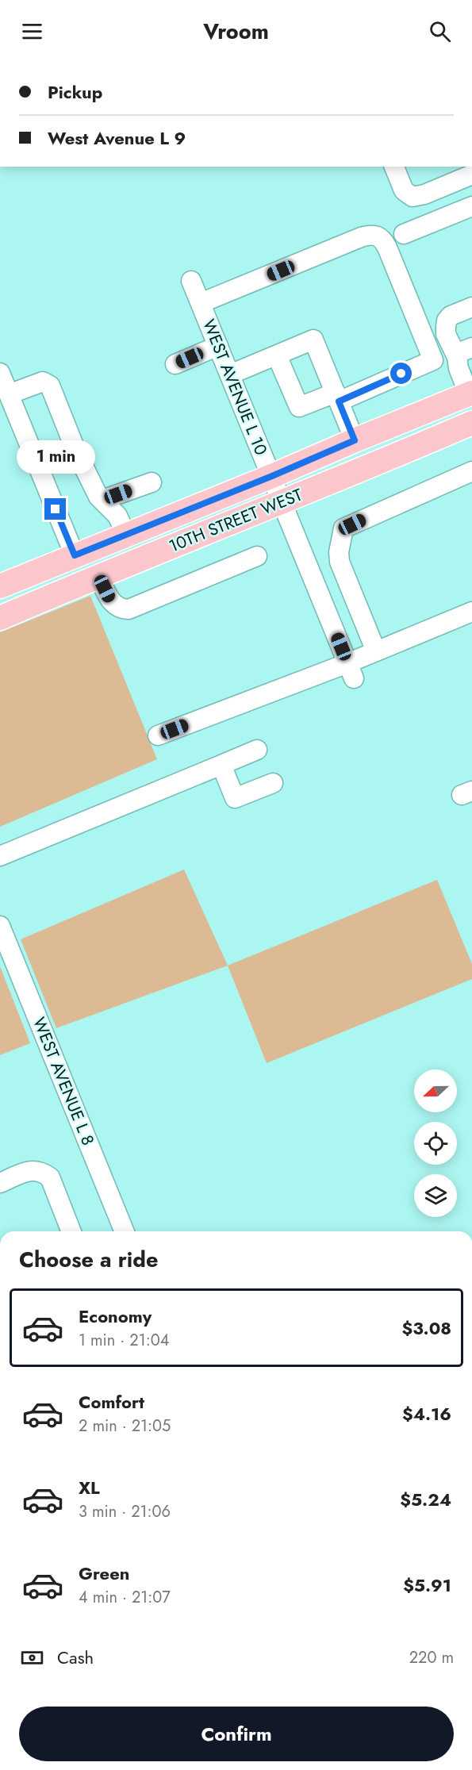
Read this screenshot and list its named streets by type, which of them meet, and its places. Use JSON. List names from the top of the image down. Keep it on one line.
{"streets":{"main road":["10TH STREET WEST"],"street":["WEST AVENUE L 10","WEST AVENUE L 8"]},"crossings":[["WEST AVENUE L 10","10TH STREET WEST"]],"north":"left","page":{"header":"Vroom","banner":["Pickup","West Avenue L 9"],"bubble":"1 min","heading":"Choose a ride","list":[{"name":"Economy","note":"1 min · 21:04","value":"$3.08"},{"name":"Comfort","note":"2 min · 21:05","value":"$4.16"},{"name":"XL","note":"3 min · 21:06","value":"$5.24"},{"name":"Green","note":"4 min · 21:07","value":"$5.91"}],"pay":["Cash","220 m"],"buttons":"Confirm"}}
